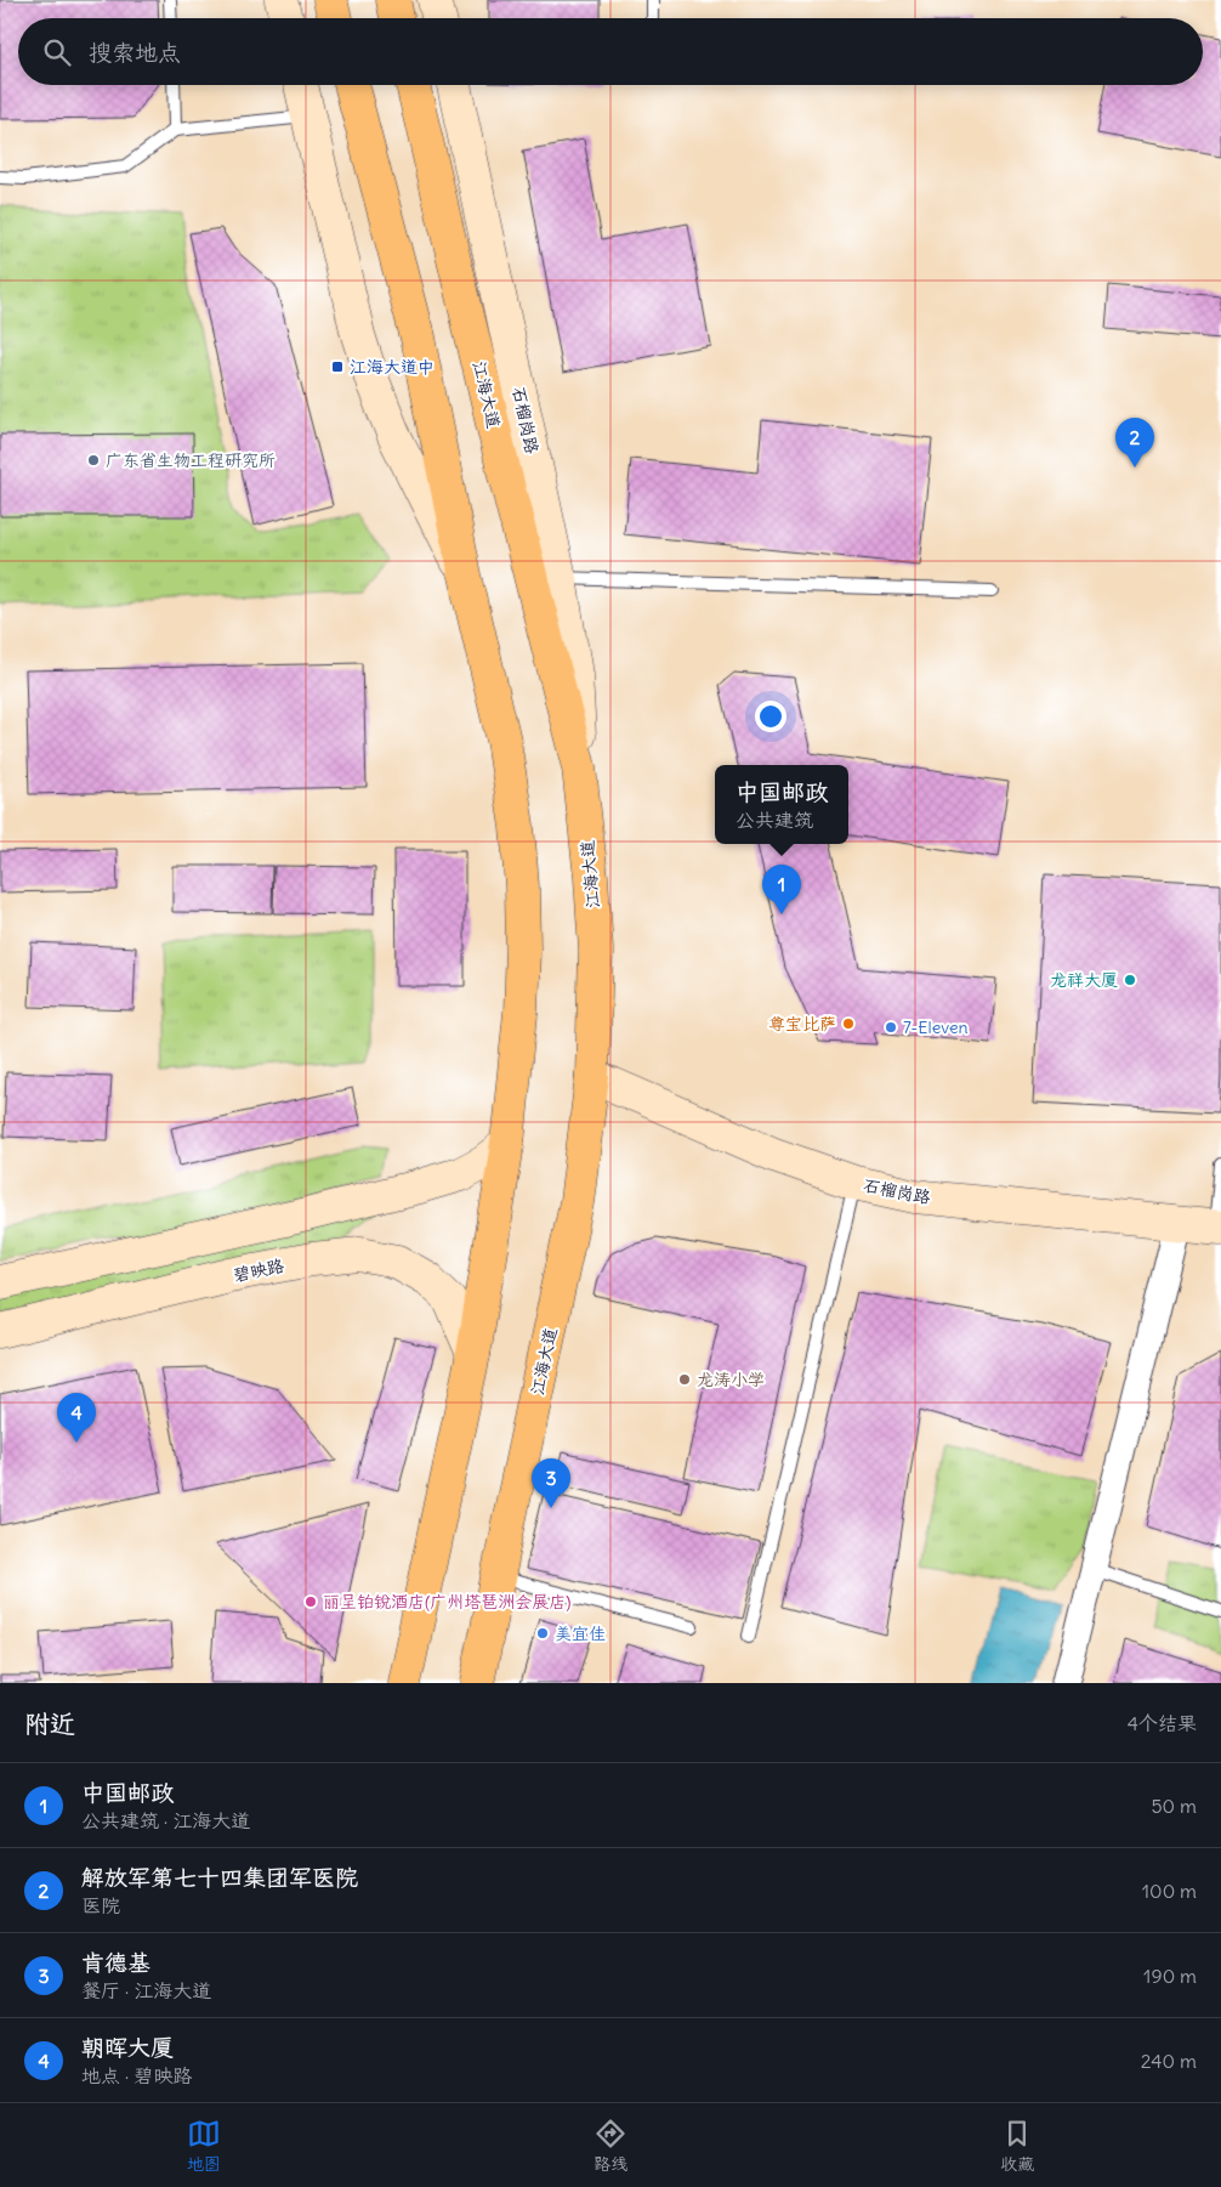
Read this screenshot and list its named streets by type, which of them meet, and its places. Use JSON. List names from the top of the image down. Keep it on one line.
{"streets":{"highway":["江海大道"],"main road":["石榴岗路","碧映路"]},"crossings":[["江海大道","石榴岗路"]],"places":{"transit":["江海大道中"],"other":["广东省生物工程研究所","龙祥大厦","尊宝比萨","7-Eleven","龙涛小学","丽呈铂锐酒店(广州塔琶洲会展店)","美宜佳"]},"page":{"search":"搜索地点","pins":["2","1","4","3"],"popup":["中国邮政","公共建筑"],"heading":["附近","4个结果"],"list":[{"mark":"1","name":"中国邮政","note":"公共建筑 · 江海大道","value":"50 m"},{"mark":"2","name":"解放军第七十四集团军医院","note":"医院","value":"100 m"},{"mark":"3","name":"肯德基","note":"餐厅 · 江海大道","value":"190 m"},{"mark":"4","name":"朝晖大厦","note":"地点 · 碧映路","value":"240 m"}],"nav":["地图","路线","收藏"]}}
